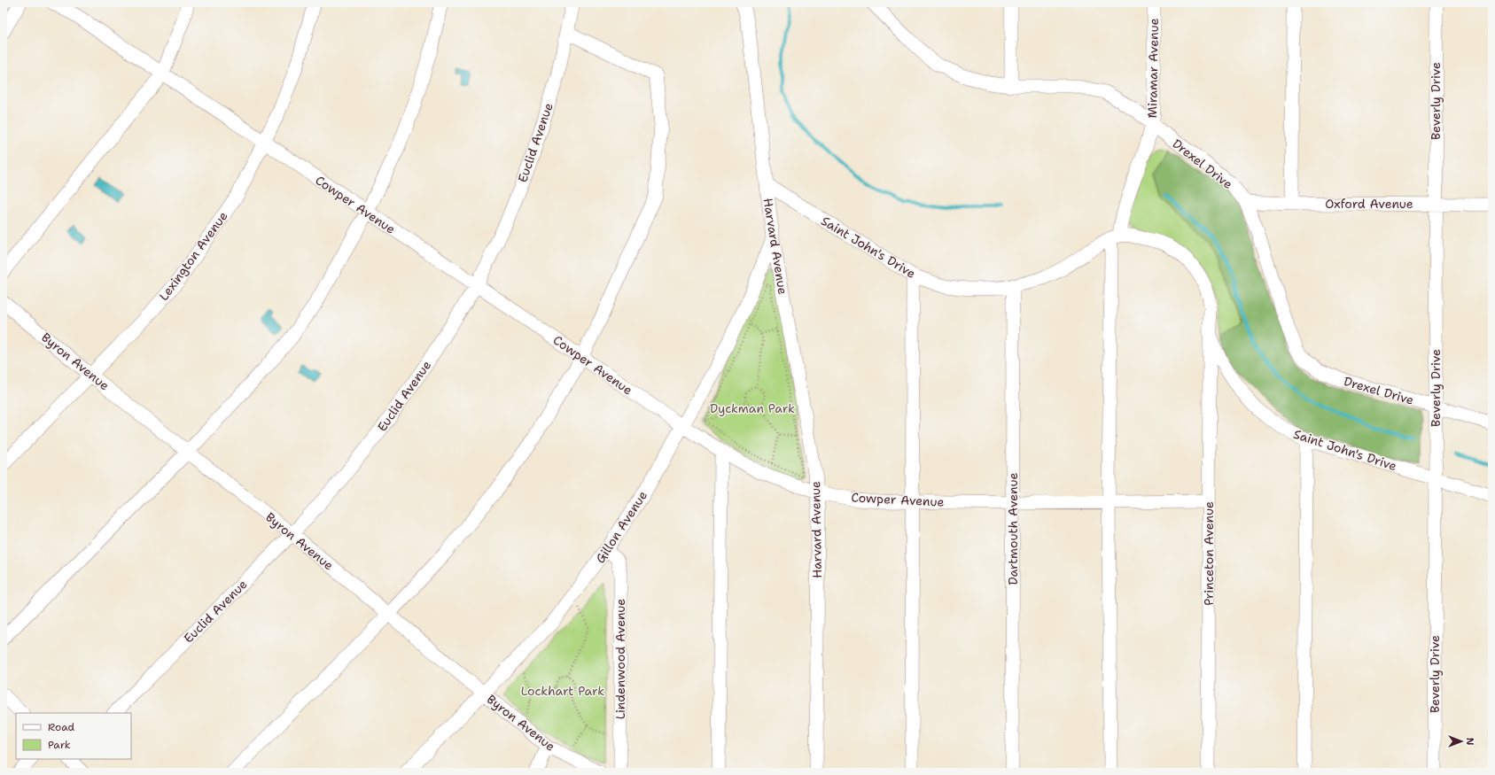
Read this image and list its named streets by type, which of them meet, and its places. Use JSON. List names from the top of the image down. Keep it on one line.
{"streets":{"street":["Miramar Avenue","Beverly Drive","Euclid Avenue","Drexel Drive","Oxford Avenue","Cowper Avenue","Harvard Avenue","Saint John's Drive","Lexington Avenue","Byron Avenue","Gillon Avenue","Dartmouth Avenue","Princeton Avenue","Lindenwood Avenue"]},"crossings":[["Miramar Avenue","Drexel Drive"],["Miramar Avenue","Cowper Avenue"],["Miramar Avenue","Saint John's Drive"],["Beverly Drive","Drexel Drive"],["Beverly Drive","Oxford Avenue"],["Beverly Drive","Saint John's Drive"],["Euclid Avenue","Cowper Avenue"],["Euclid Avenue","Byron Avenue"],["Drexel Drive","Oxford Avenue"],["Cowper Avenue","Harvard Avenue"],["Cowper Avenue","Lexington Avenue"],["Cowper Avenue","Gillon Avenue"],["Cowper Avenue","Dartmouth Avenue"],["Cowper Avenue","Princeton Avenue"],["Harvard Avenue","Saint John's Drive"],["Harvard Avenue","Gillon Avenue"],["Saint John's Drive","Dartmouth Avenue"],["Saint John's Drive","Princeton Avenue"],["Lexington Avenue","Byron Avenue"],["Byron Avenue","Gillon Avenue"],["Gillon Avenue","Lindenwood Avenue"]],"parks":["Dyckman Park","Lockhart Park"],"legend":["Road","Park"],"north":"right"}
